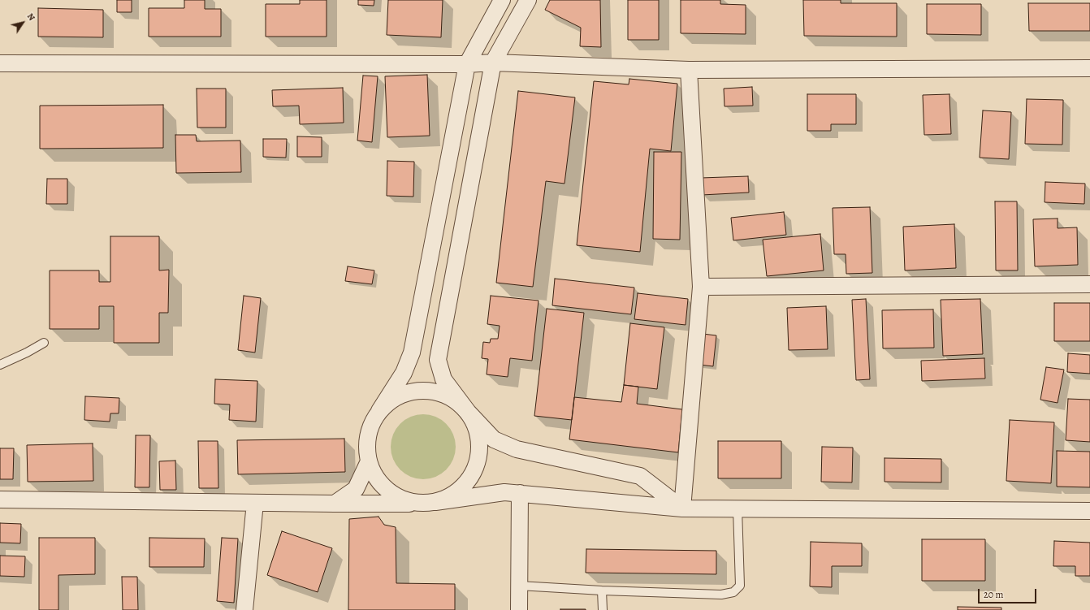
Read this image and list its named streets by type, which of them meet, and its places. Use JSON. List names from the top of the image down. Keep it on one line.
{"scale_bar":"20 m","north":"top right"}
